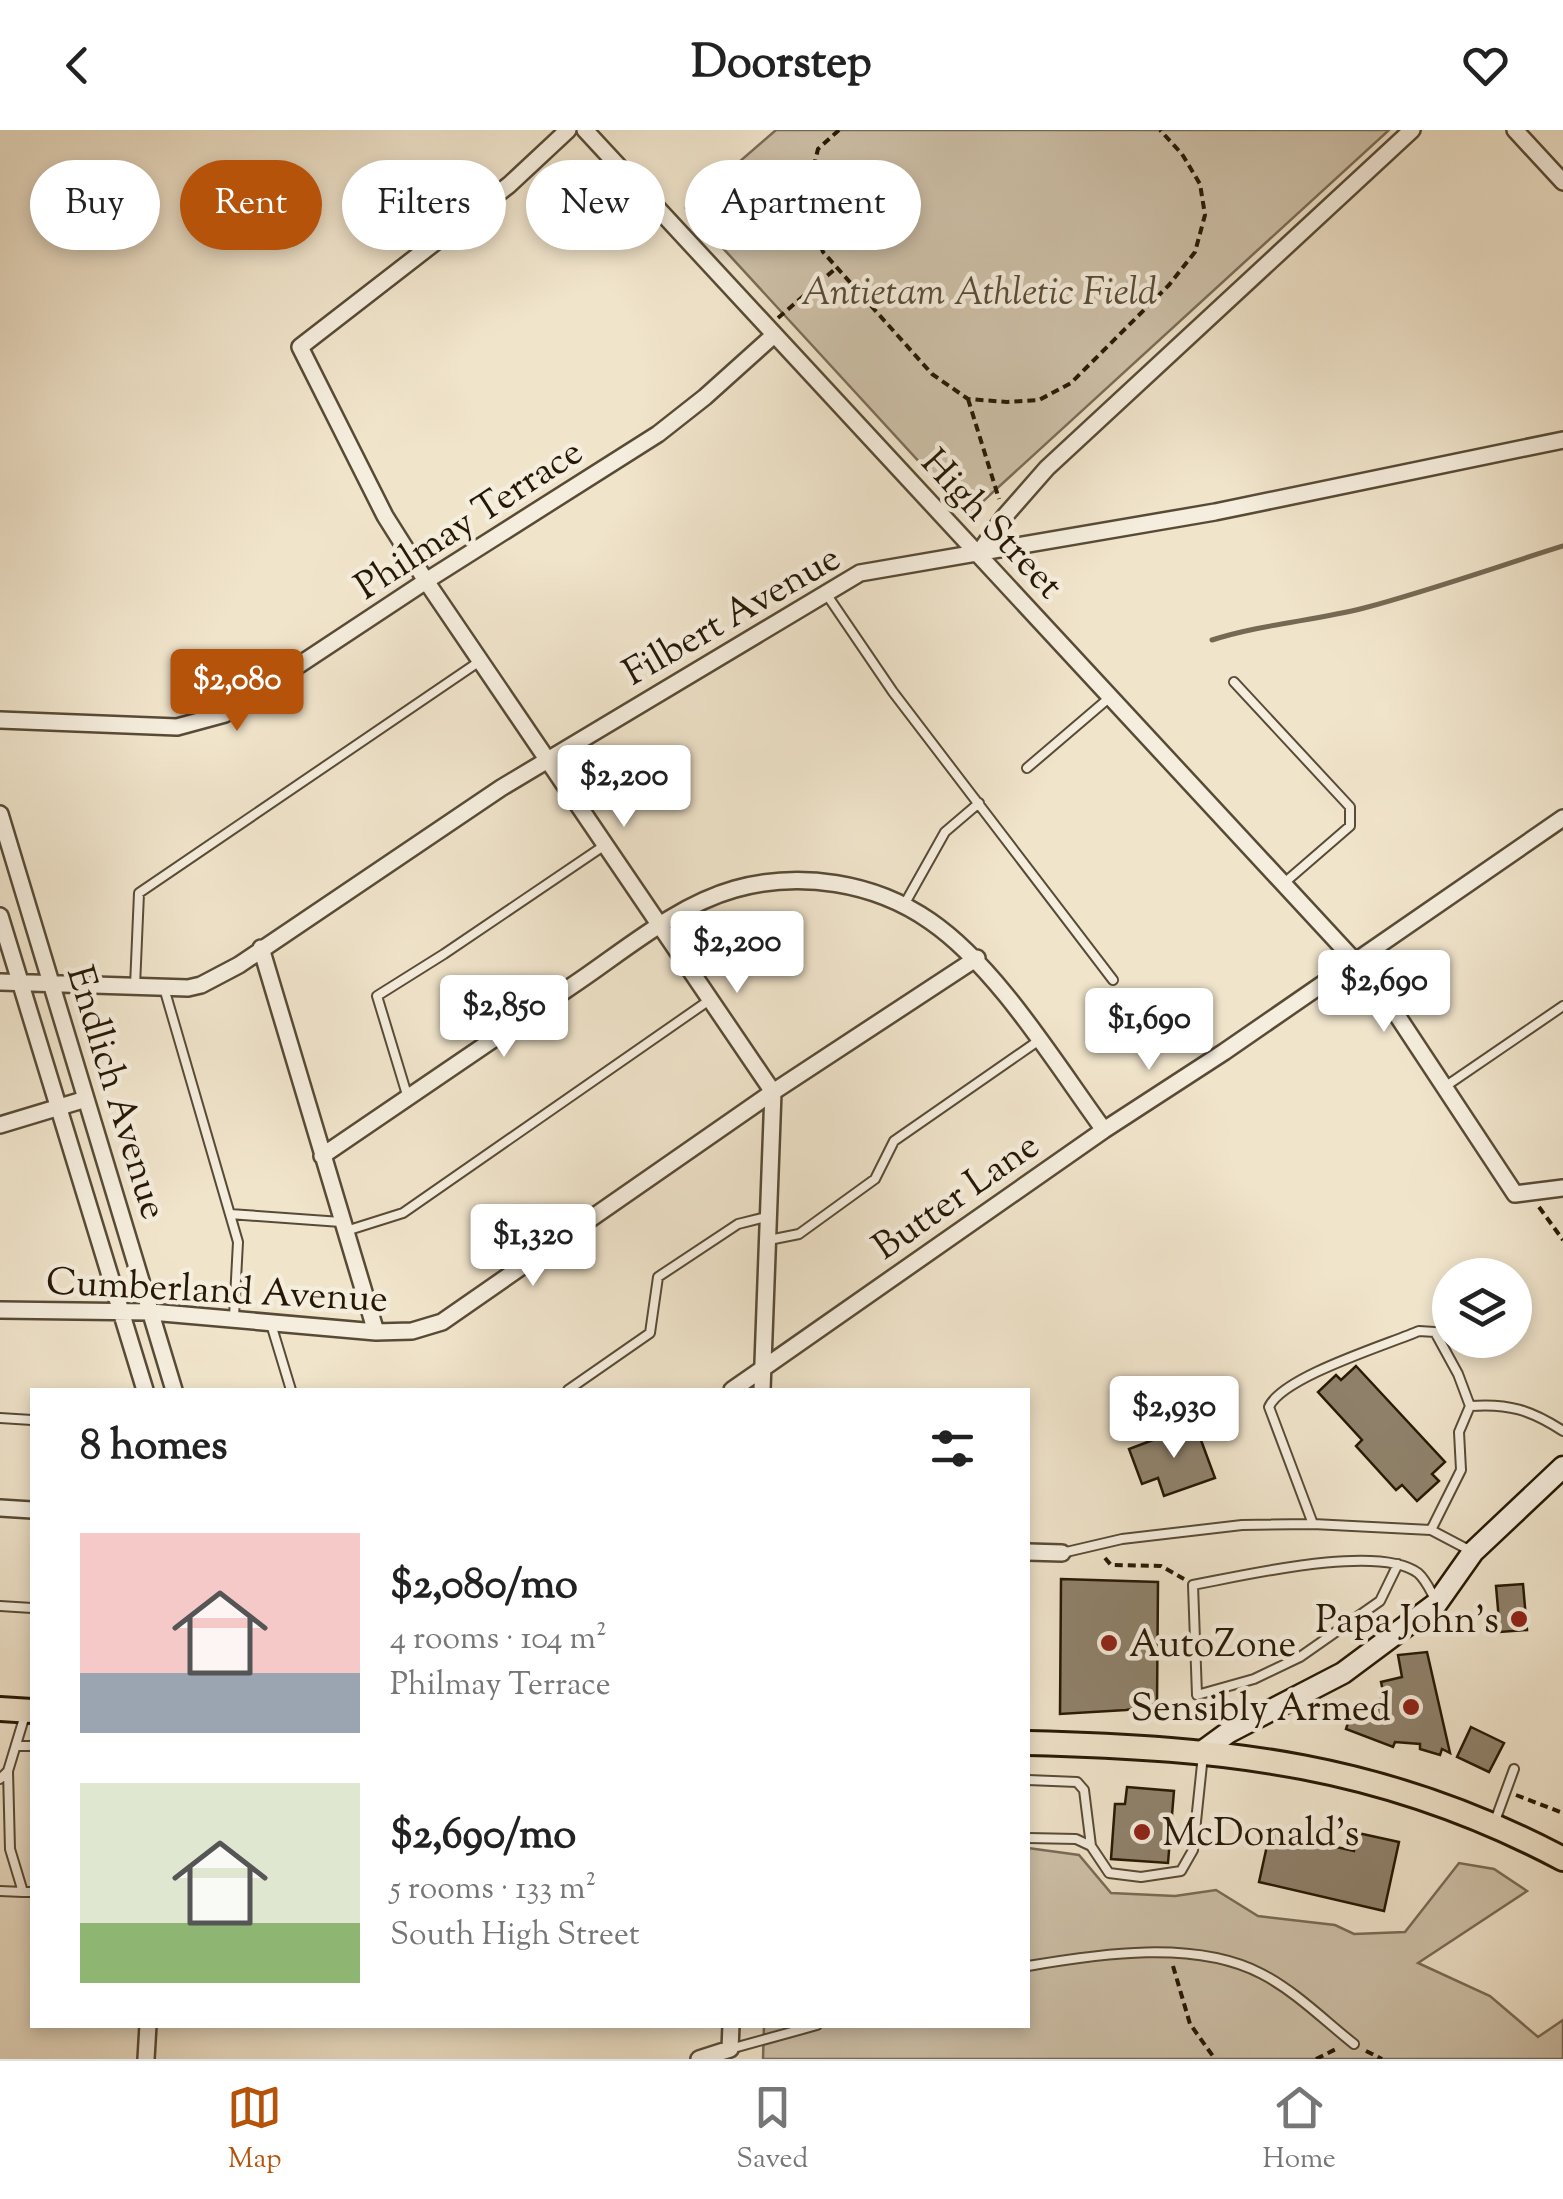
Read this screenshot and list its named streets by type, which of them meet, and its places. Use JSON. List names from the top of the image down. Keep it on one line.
{"streets":{"street":["Philmay Terrace","High Street","Filbert Avenue","Endlich Avenue","Butter Lane","Cumberland Avenue"]},"crossings":[["Philmay Terrace","High Street"],["High Street","Filbert Avenue"],["High Street","Butter Lane"],["Filbert Avenue","Endlich Avenue"],["Endlich Avenue","Cumberland Avenue"]],"parks":["Antietam Athletic Field"],"places":["Papa John's","AutoZone","Sensibly Armed","McDonald's"],"page":{"header":"Doorstep","chip":["Buy","Rent","Filters","New","Apartment"],"price":["$2,080","$2,200","$2,200","$2,690","$2,850","$1,690","$1,320","$2,930"],"heading":"8 homes","list":[{"name":"$2,080/mo","note":"4 rooms · 104 m² · Philmay Terrace"},{"name":"$2,690/mo","note":"5 rooms · 133 m² · South High Street"}],"tabs":["Map","Saved","Home"]}}
